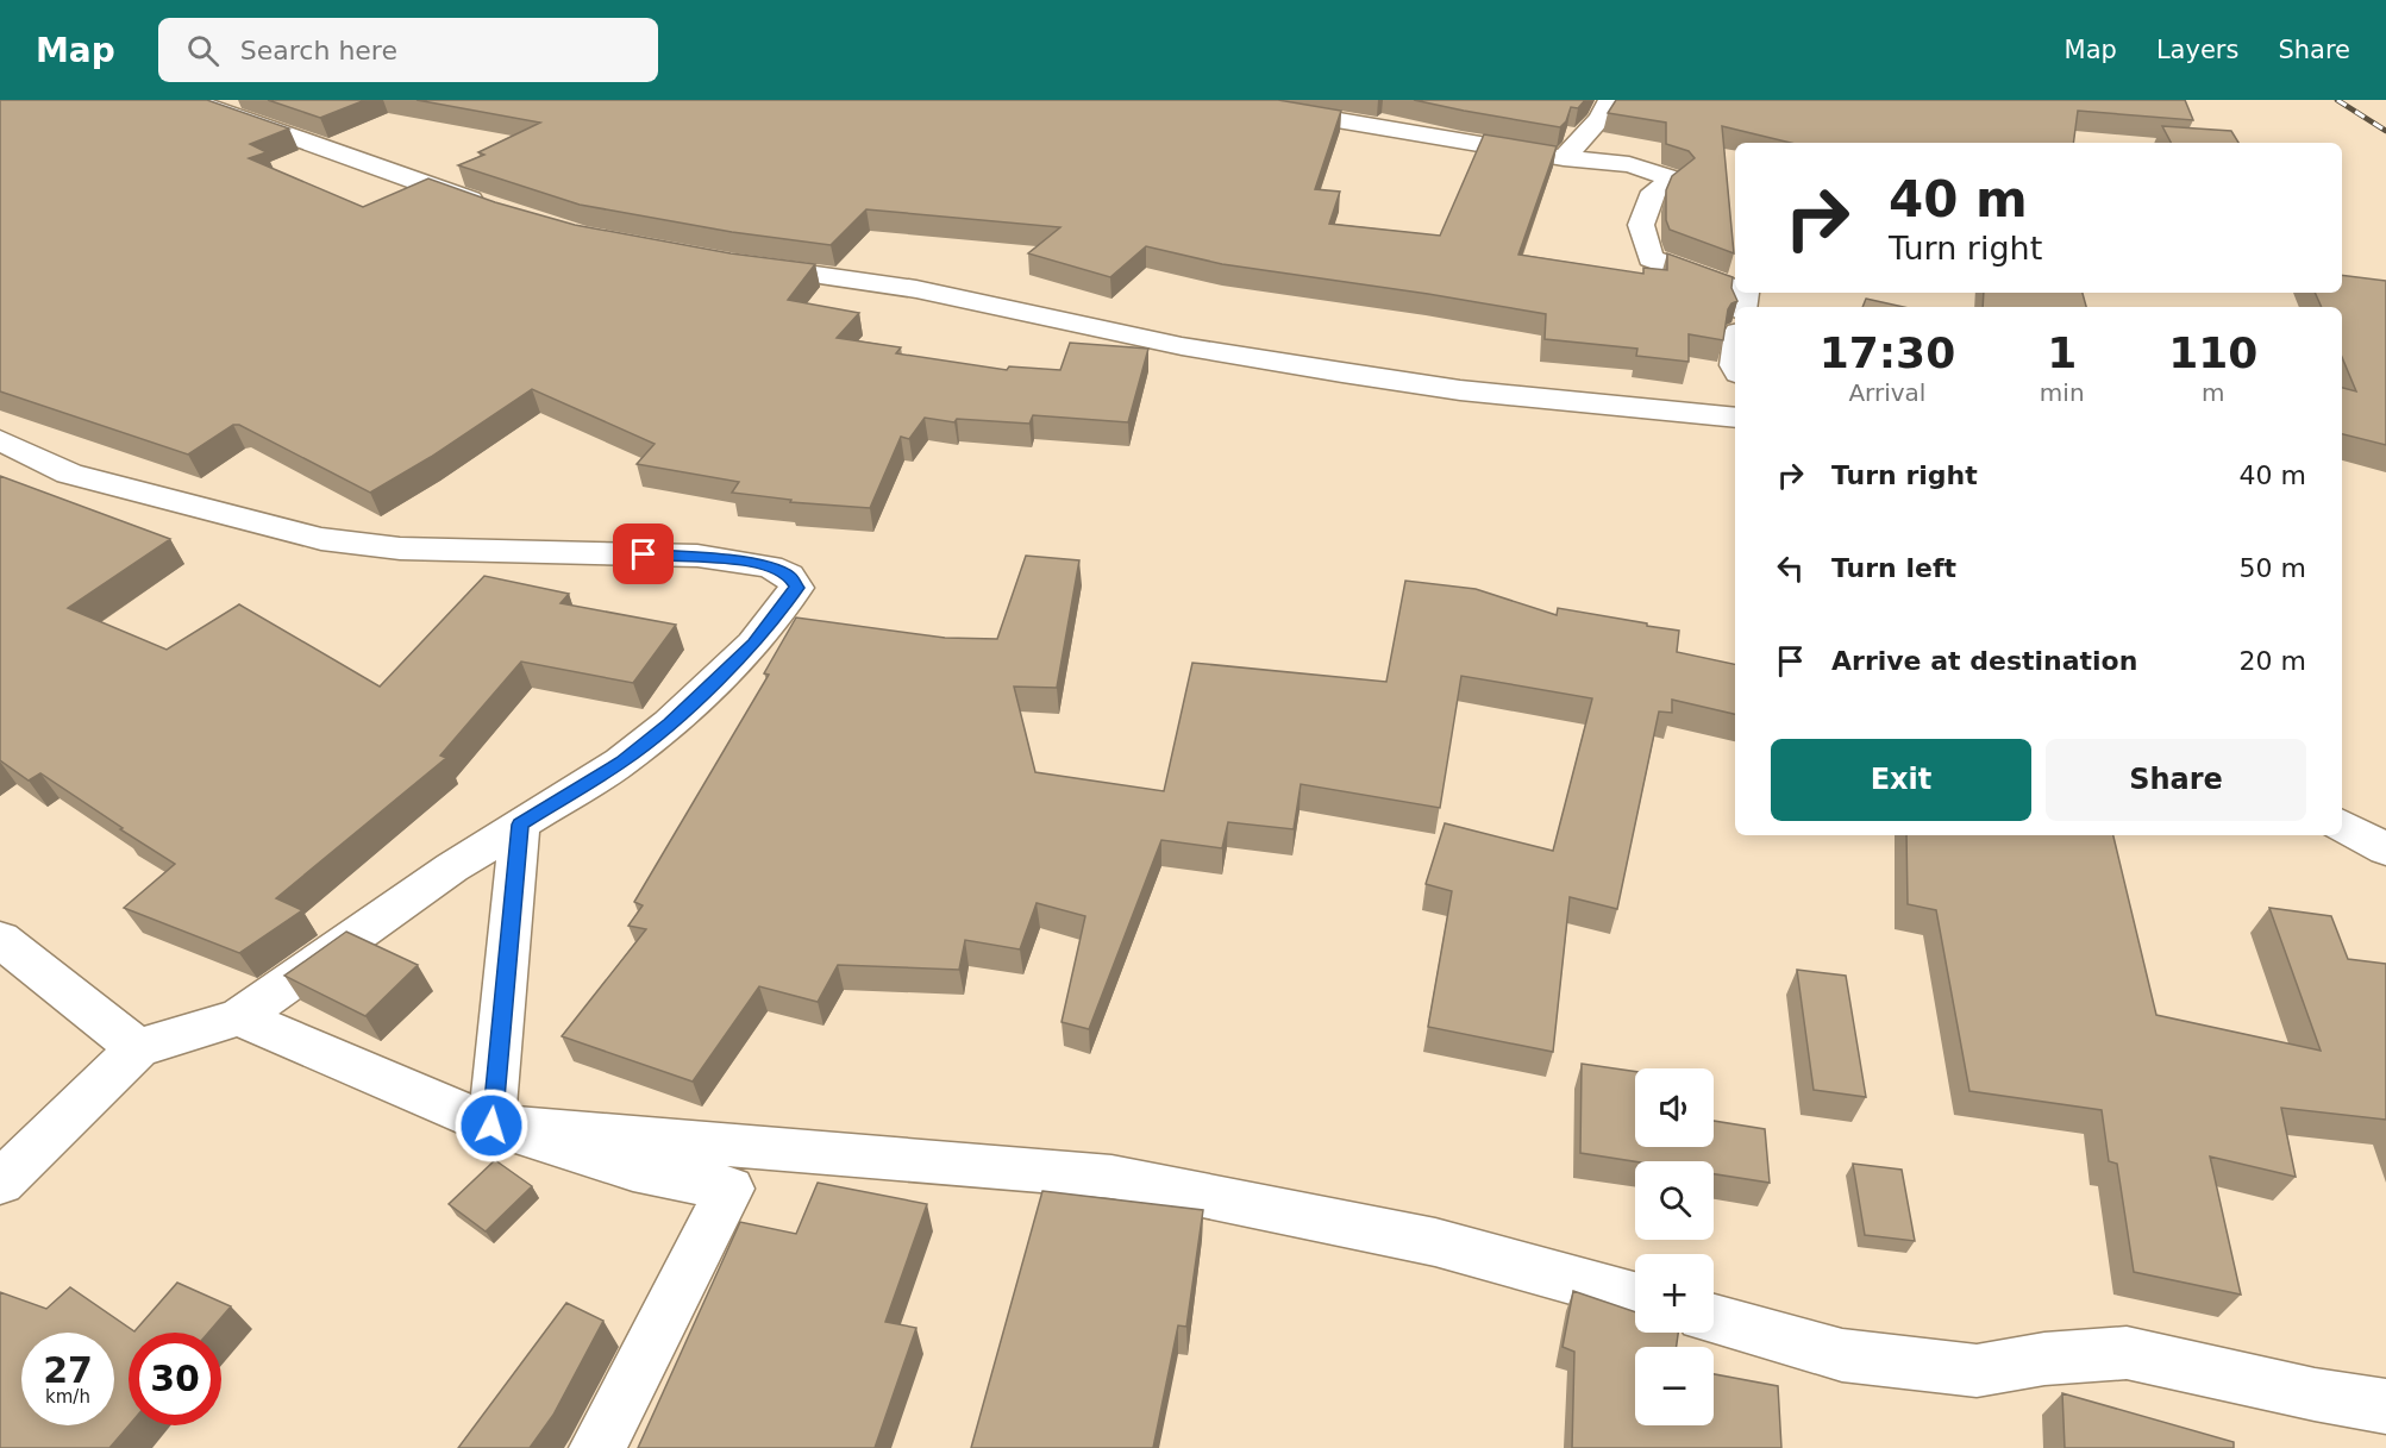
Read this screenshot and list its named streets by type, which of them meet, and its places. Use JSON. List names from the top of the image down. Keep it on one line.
{"page":{"header":"Map","search":"Search here","nav":["Map","Layers","Share"],"turn":["40 m","Turn right"],"eta":["17:30","Arrival","1","min","110","m"],"list":[{"name":"Turn right","value":"40 m"},{"name":"Turn left","value":"50 m"},{"name":"Arrive at destination","value":"20 m"}],"buttons":["Exit","Share"],"map_buttons":["+","−"],"speed":"27 km/h","limit":"30"}}
